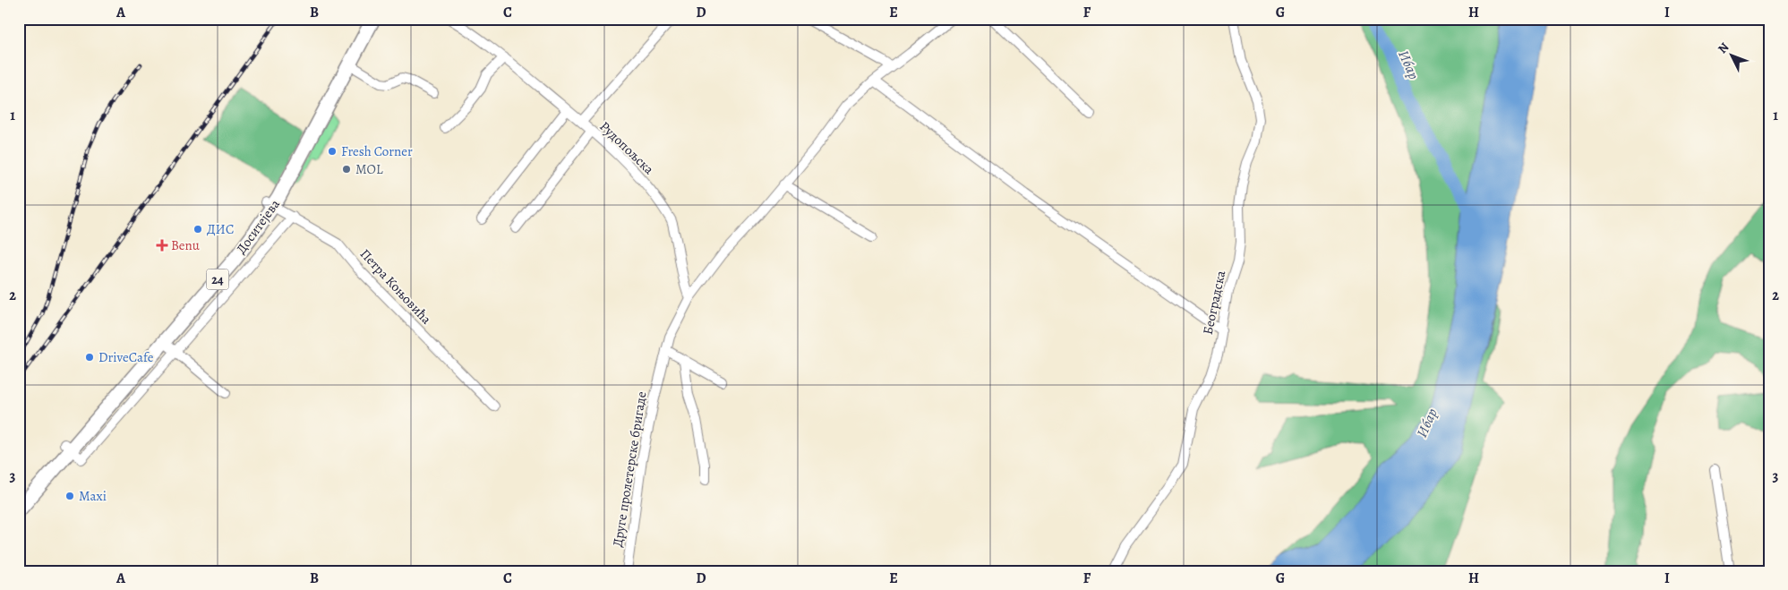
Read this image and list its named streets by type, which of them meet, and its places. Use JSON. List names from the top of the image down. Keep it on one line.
{"streets":{"main road":["Доситејева","24"],"street":["Рудопољска","Петра Коњовића","Београдска","Друге пролетерске бригаде"]},"crossings":[["Рудопољска","Друге пролетерске бригаде"],["Доситејева","Петра Коњовића"]],"water":["Ибар"],"places":{"other":["Fresh Corner","MOL","ДИС","DriveCafe","Maxi"],"health":["Benu"]},"north":"top left","grid":{"columns":["A","B","C","D","E","F","G","H","I"],"rows":["1","2","3"]}}
